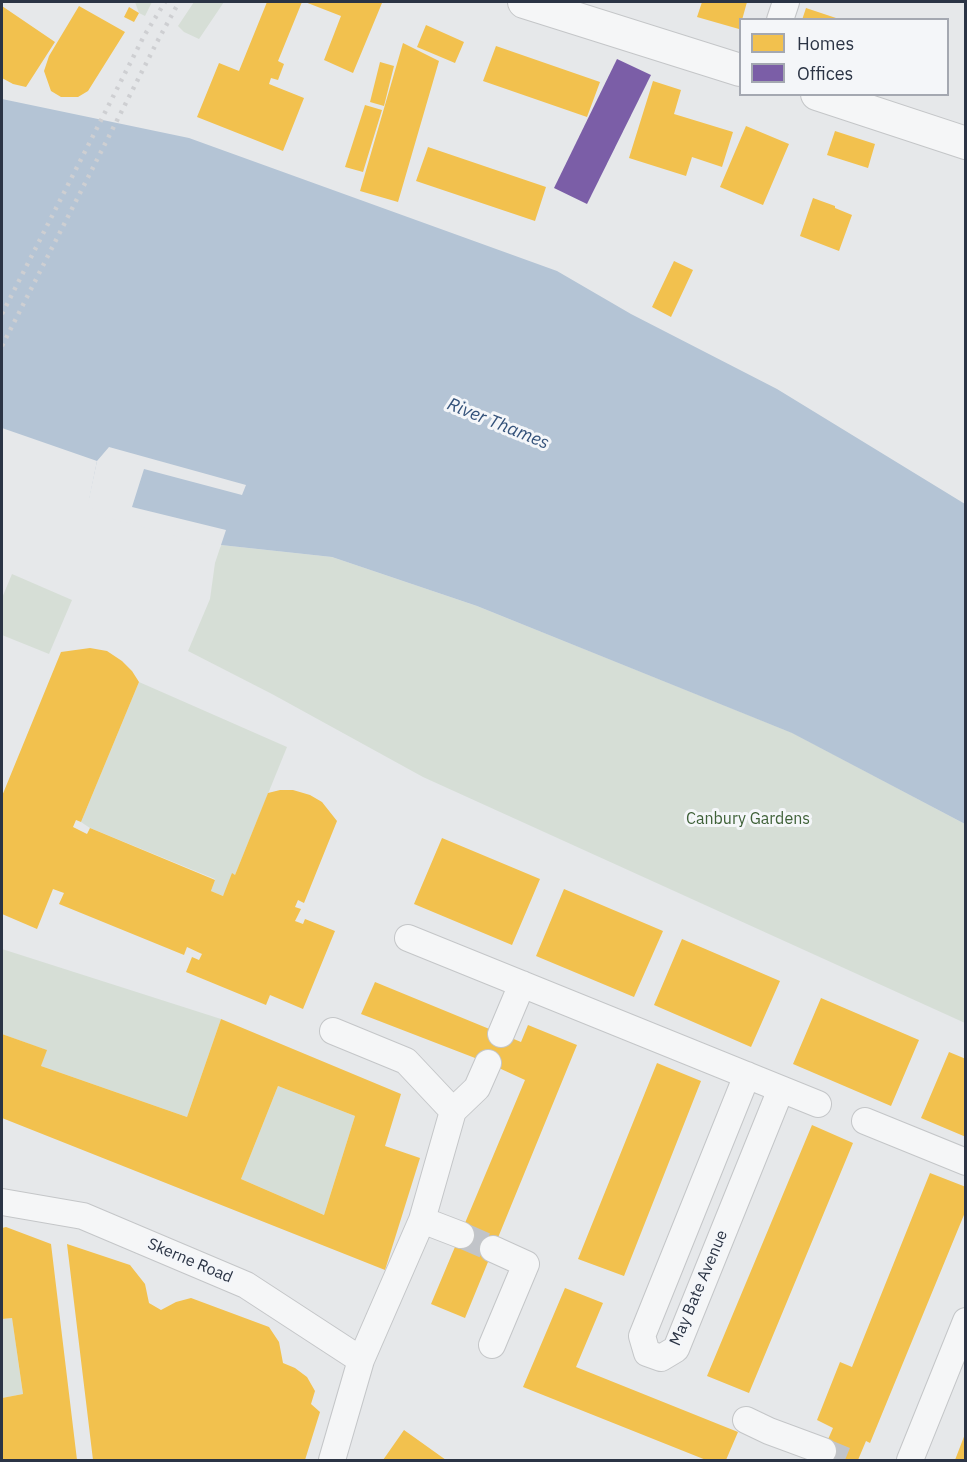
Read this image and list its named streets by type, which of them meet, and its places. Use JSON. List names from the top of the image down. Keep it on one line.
{"streets":{"street":["Skerne Road","May Bate Avenue"]},"water":["River Thames"],"parks":["Canbury Gardens"],"legend":["Homes","Offices"]}
